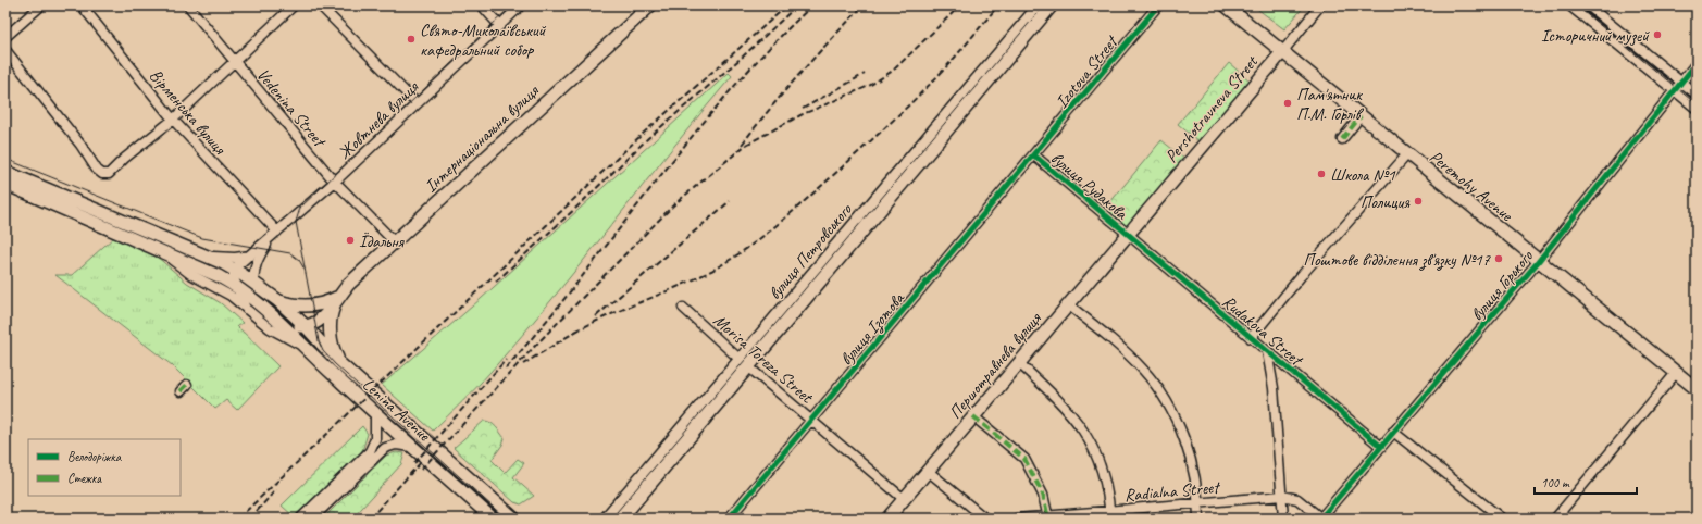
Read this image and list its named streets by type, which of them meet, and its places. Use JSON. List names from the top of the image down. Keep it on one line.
{"streets":{"main road":["Pershotravneva Street","Інтернаціональна вулиця","Peremohy Avenue","вулиця Петровського","Першотравнева вулиця","Lenina Avenue"],"street":["Izotova Street","Vedenina Street","Вірменська вулиця","Жовтнева вулиця","вулиця Рудакова","вулиця Горького","вулиця Ізотова","Rudakova Street","Morisa Toreza Street","Radialna Street"]},"crossings":[["Izotova Street","вулиця Рудакова"],["Izotova Street","вулиця Ізотова"],["Vedenina Street","Жовтнева вулиця"],["Vedenina Street","Інтернаціональна вулиця"],["Pershotravneva Street","вулиця Рудакова"],["Pershotravneva Street","Peremohy Avenue"],["Pershotravneva Street","Rudakova Street"],["Pershotravneva Street","Першотравнева вулиця"],["Вірменська вулиця","Жовтнева вулиця"],["Жовтнева вулиця","Lenina Avenue"],["Інтернаціональна вулиця","Lenina Avenue"],["вулиця Рудакова","вулиця Ізотова"],["вулиця Рудакова","Rudakova Street"],["вулиця Рудакова","Першотравнева вулиця"],["Peremohy Avenue","вулиця Горького"],["вулиця Петровського","Morisa Toreza Street"],["вулиця Горького","Rudakova Street"],["вулиця Горького","Radialna Street"],["вулиця Ізотова","Morisa Toreza Street"],["Rudakova Street","Першотравнева вулиця"],["Rudakova Street","Radialna Street"],["Morisa Toreza Street","Першотравнева вулиця"]],"places":["Історичний музей","Свято-Миколаївський кафедральний собор","Пам'ятник П.М. Горлів","Школа №1","Полиция","Їдальня","Поштове відділення зв'язку №17"],"legend":["Велодоріжка","Стежка"],"scale_bar":"100 m"}
